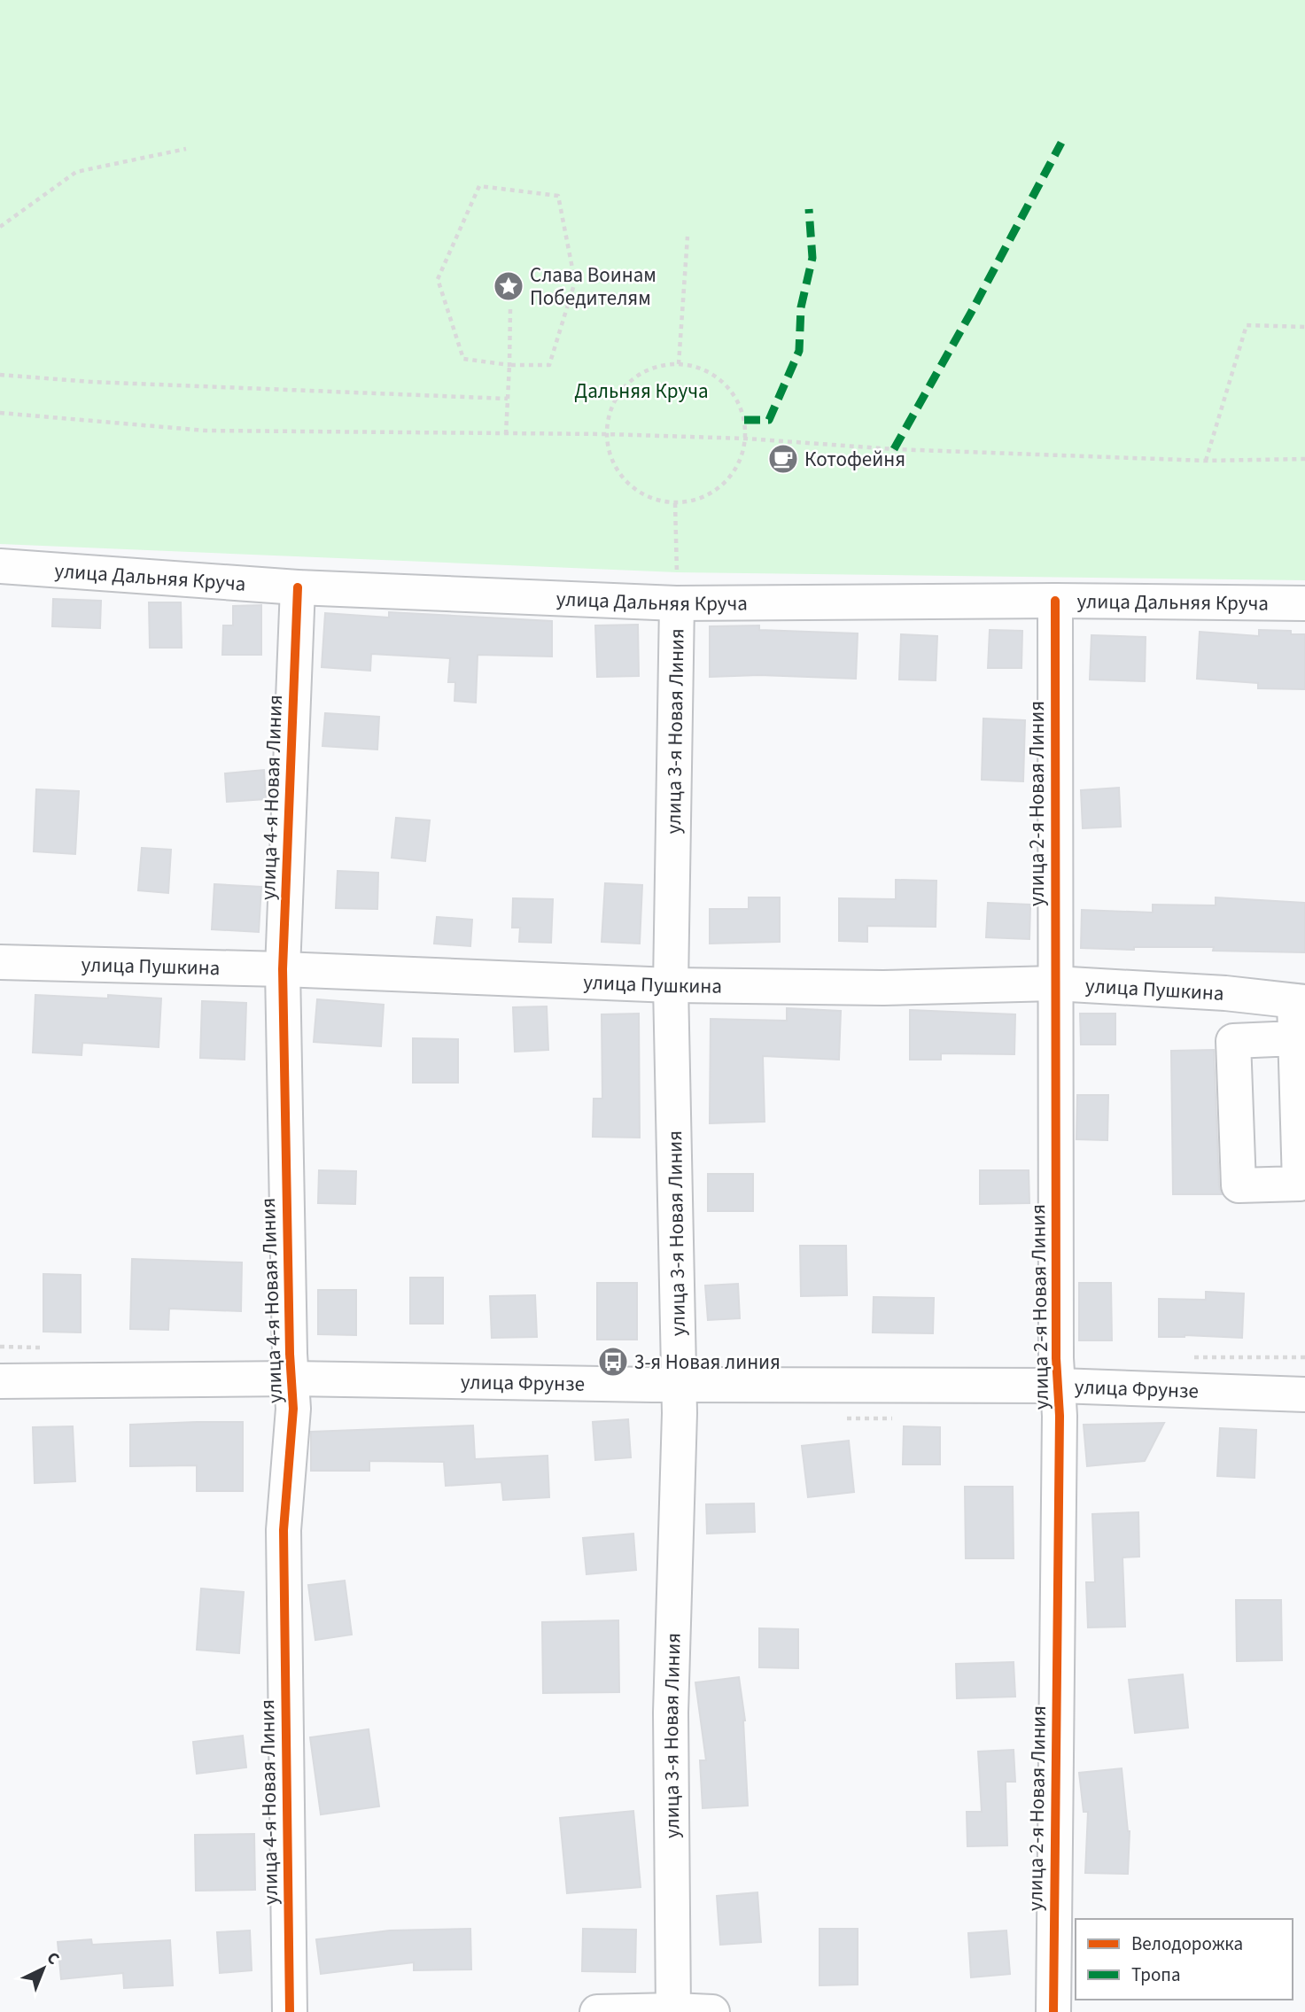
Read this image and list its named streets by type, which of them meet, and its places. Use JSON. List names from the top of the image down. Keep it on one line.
{"streets":{"street":["улица Дальняя Круча","улица 3-я Новая Линия","улица 4-я Новая Линия","улица 2-я Новая Линия","улица Пушкина","улица Фрунзе"]},"crossings":[["улица Дальняя Круча","улица 3-я Новая Линия"],["улица Дальняя Круча","улица 4-я Новая Линия"],["улица Дальняя Круча","улица 2-я Новая Линия"],["улица 3-я Новая Линия","улица Пушкина"],["улица 3-я Новая Линия","улица Фрунзе"],["улица 4-я Новая Линия","улица Пушкина"],["улица 4-я Новая Линия","улица Фрунзе"],["улица 2-я Новая Линия","улица Пушкина"],["улица 2-я Новая Линия","улица Фрунзе"]],"parks":["Дальняя Круча"],"places":{"place":["Слава Воинам Победителям"],"cafe":["Котофейня"],"bus stop":["3-я Новая линия"]},"legend":["Велодорожка","Тропа"],"north":"top right"}
